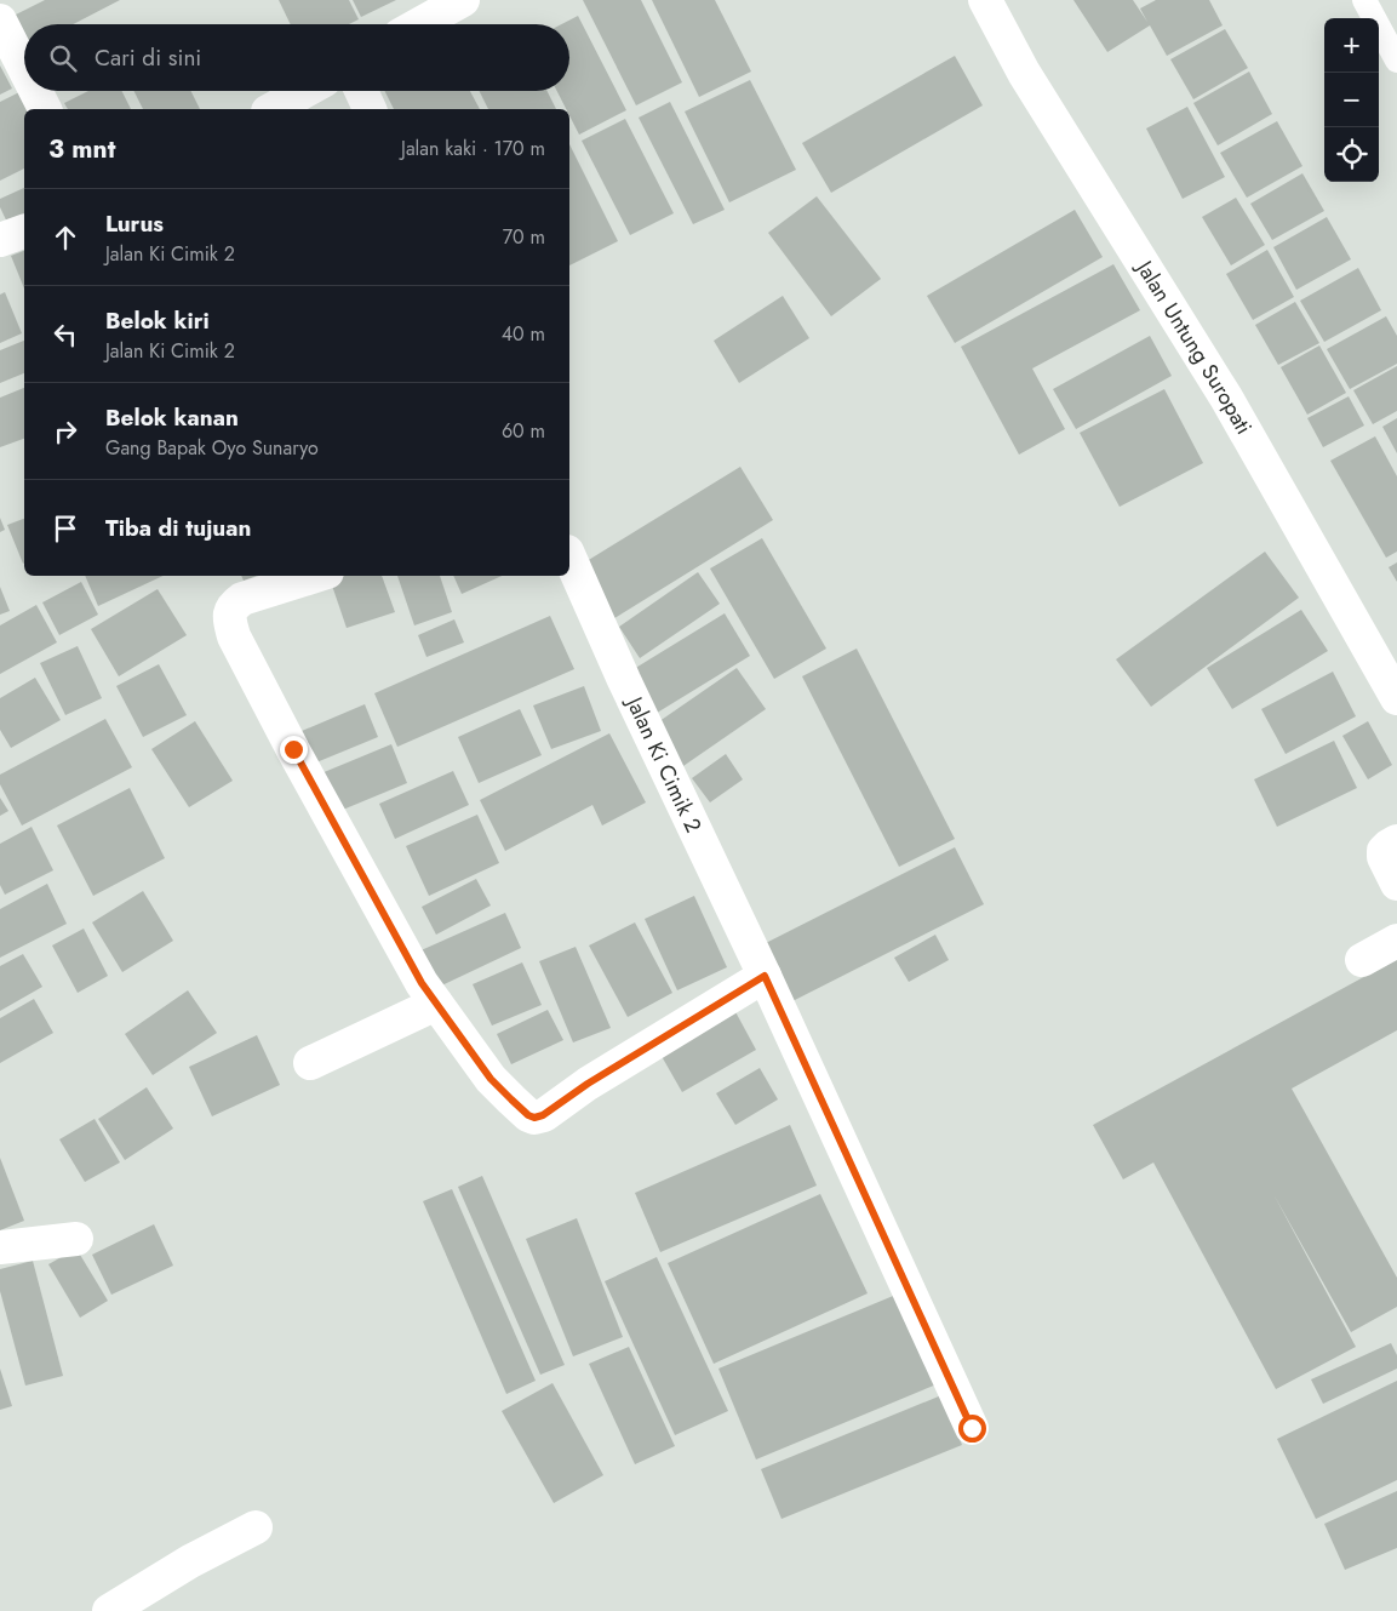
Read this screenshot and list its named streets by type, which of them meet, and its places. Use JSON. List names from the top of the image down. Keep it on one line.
{"streets":{"street":["Jalan Untung Suropati","Jalan Ki Cimik 2"]},"page":{"map_buttons":["+","−"],"search":"Cari di sini","heading":["3 mnt","Jalan kaki · 170 m"],"list":[["Lurus","Jalan Ki Cimik 2","70 m"],["Belok kiri","Jalan Ki Cimik 2","40 m"],["Belok kanan","Gang Bapak Oyo Sunaryo","60 m"],"Tiba di tujuan"]}}
